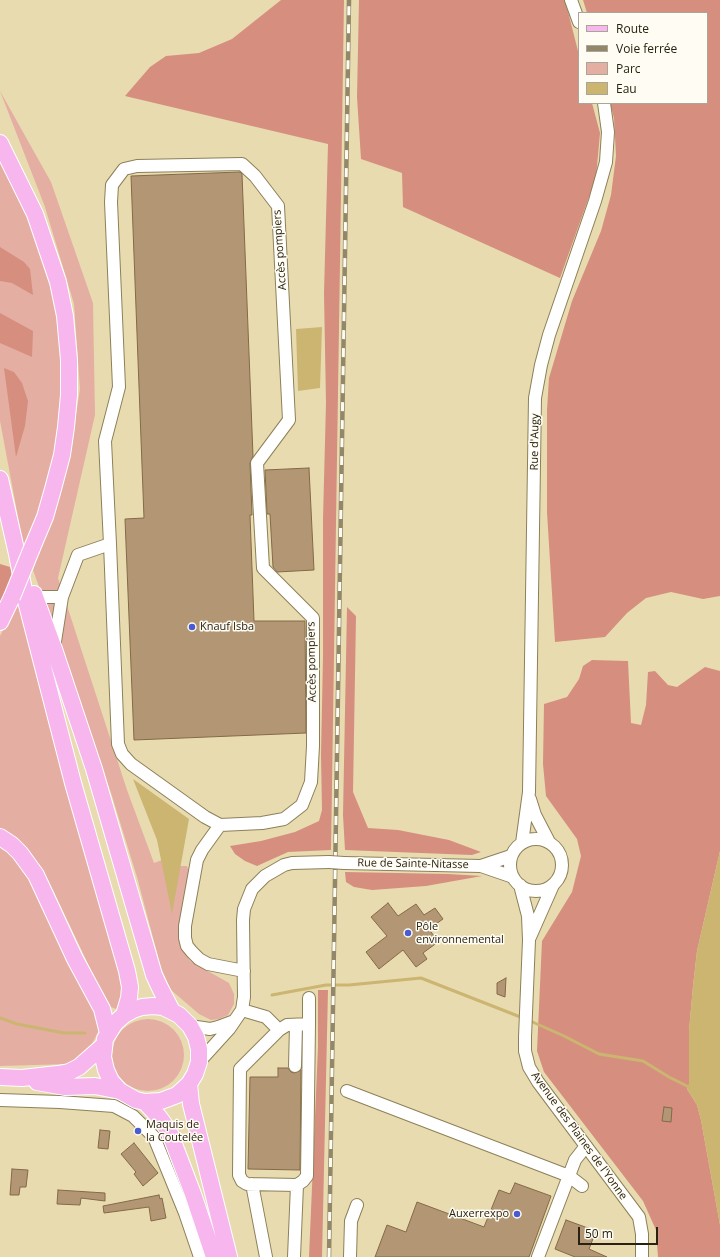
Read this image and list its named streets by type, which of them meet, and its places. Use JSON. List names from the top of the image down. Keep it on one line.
{"streets":{"street":["Accès pompiers","Rue d'Augy","Rue de Sainte-Nitasse","Avenue des Plaines de l'Yonne"]},"crossings":[["Rue d'Augy","Rue de Sainte-Nitasse"],["Rue d'Augy","Avenue des Plaines de l'Yonne"],["Rue de Sainte-Nitasse","Avenue des Plaines de l'Yonne"]],"places":["Knauf Isba","Pôle environnemental","Maquis de la Coutelée","Auxerrexpo"],"legend":["Route","Voie ferrée","Parc","Eau"],"scale_bar":"50 m"}
